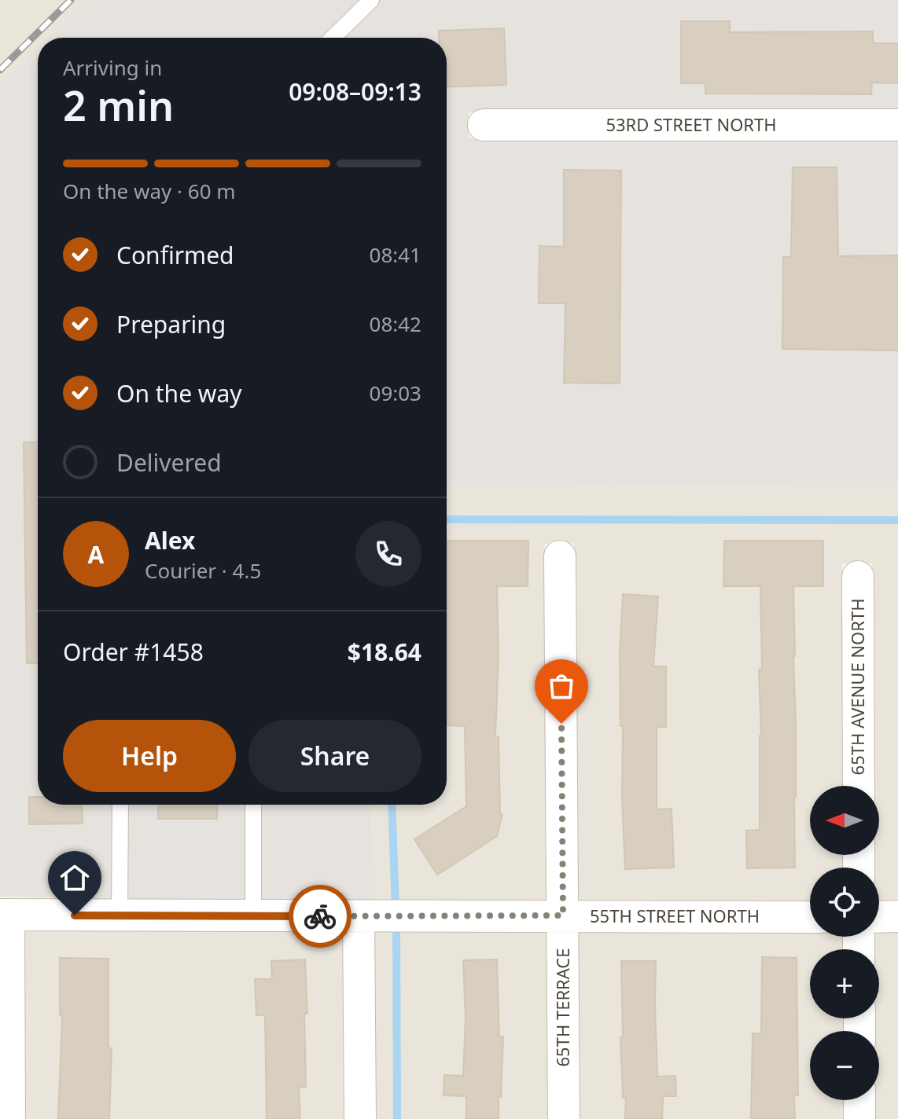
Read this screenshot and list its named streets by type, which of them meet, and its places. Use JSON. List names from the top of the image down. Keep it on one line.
{"streets":{"street":["53RD STREET NORTH","65TH AVENUE NORTH","55TH STREET NORTH","65TH TERRACE"]},"crossings":[["55TH STREET NORTH","65TH TERRACE"]],"north":"left","page":{"heading":["2 min","Arriving in","09:08–09:13"],"panel":["Alex","Courier · 4.5","Order #1458","$18.64"],"bar":"On the way · 60 m","list":[["Confirmed","08:41"],["Preparing","08:42"],["On the way","09:03"],"Delivered"],"round":"A","buttons":["Help","Share"],"map_buttons":["+","−"]}}
